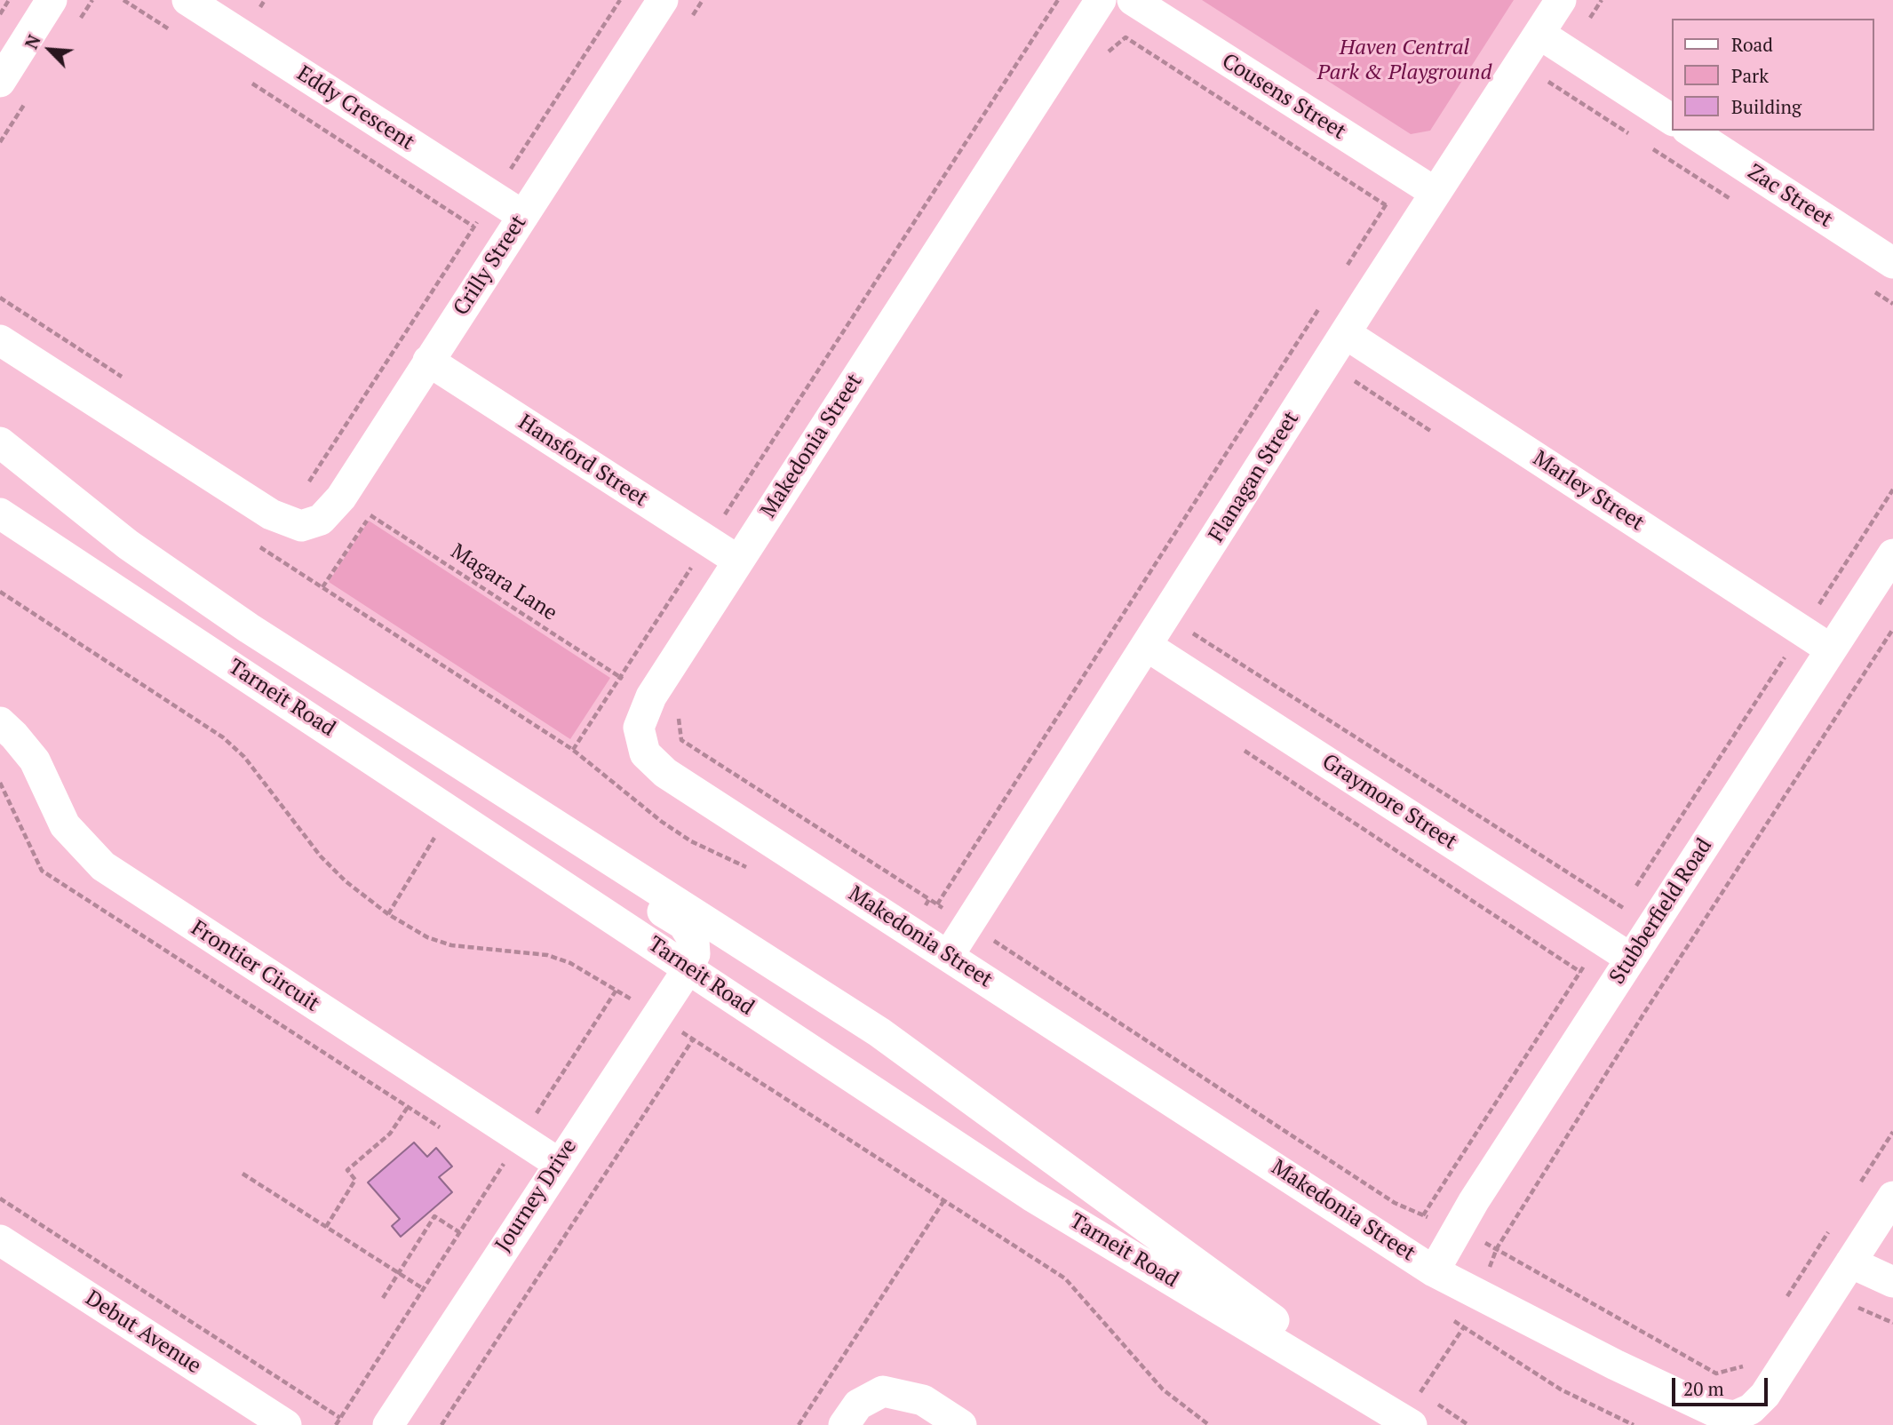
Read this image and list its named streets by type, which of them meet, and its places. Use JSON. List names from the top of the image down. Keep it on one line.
{"streets":{"street":["Cousens Street","Eddy Crescent","Zac Street","Crilly Street","Makedonia Street","Hansford Street","Flanagan Street","Marley Street","Tarneit Road","Graymore Street","Stubberfield Road","Frontier Circuit","Journey Drive","Debut Avenue"],"path":["Magara Lane"]},"crossings":[["Cousens Street","Flanagan Street"],["Eddy Crescent","Crilly Street"],["Crilly Street","Hansford Street"],["Makedonia Street","Hansford Street"],["Makedonia Street","Flanagan Street"],["Makedonia Street","Magara Lane"],["Makedonia Street","Stubberfield Road"],["Flanagan Street","Marley Street"],["Flanagan Street","Graymore Street"],["Marley Street","Stubberfield Road"],["Tarneit Road","Journey Drive"],["Graymore Street","Stubberfield Road"],["Frontier Circuit","Journey Drive"]],"parks":["Haven Central Park & Playground"],"legend":["Road","Park","Building"],"scale_bar":"20 m","north":"top left"}
